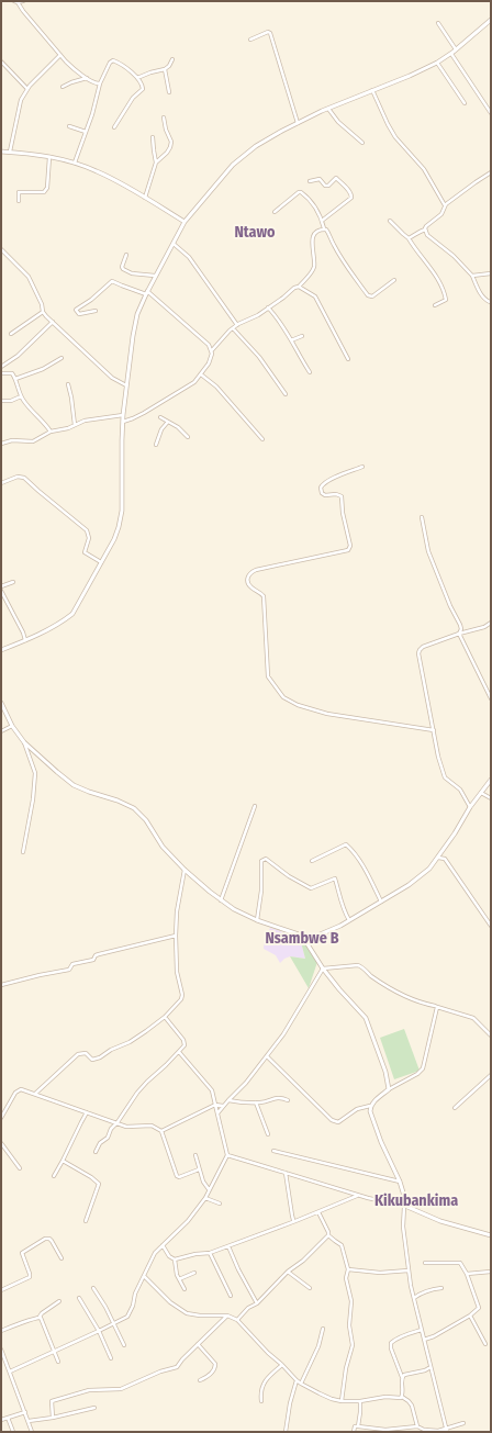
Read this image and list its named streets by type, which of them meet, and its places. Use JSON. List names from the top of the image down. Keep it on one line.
{"districts":["Ntawo","Nsambwe B","Kikubankima"]}
